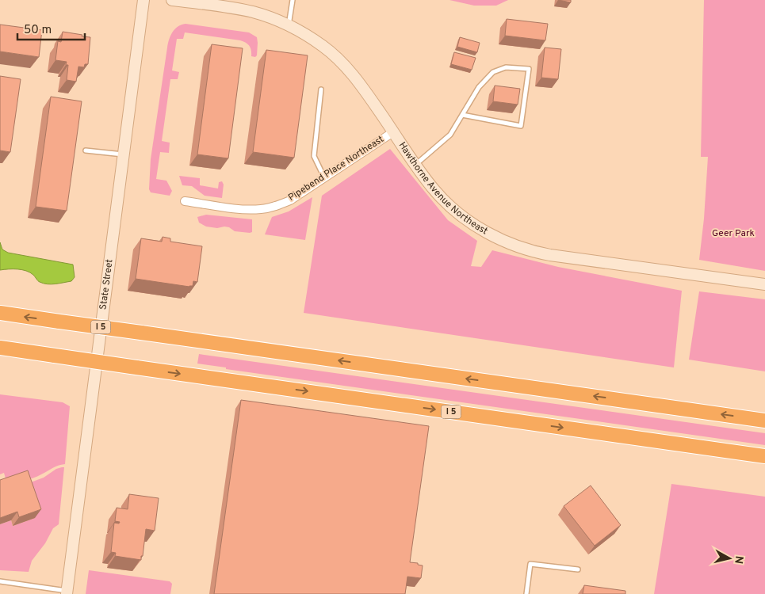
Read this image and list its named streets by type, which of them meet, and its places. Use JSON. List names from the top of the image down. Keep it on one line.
{"streets":{"highway":["I 5"],"main road":["Hawthorne Avenue Northeast","State Street"],"street":["Pipebend Place Northeast"]},"crossings":[["Pipebend Place Northeast","Hawthorne Avenue Northeast"]],"parks":["Geer Park"],"scale_bar":"50 m","north":"right"}
